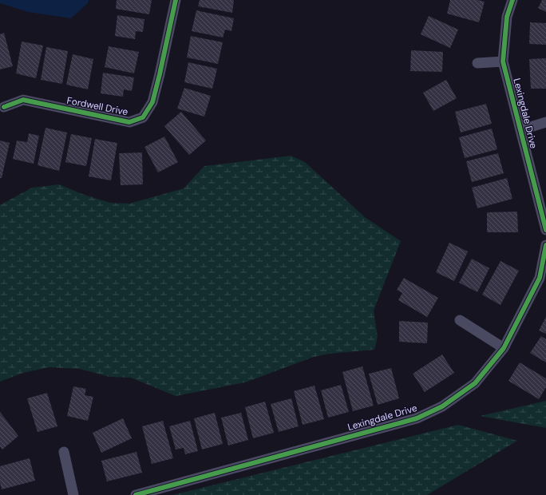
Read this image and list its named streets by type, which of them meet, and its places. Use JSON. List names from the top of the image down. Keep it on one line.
{"streets":{"street":["Fordwell Drive","Lexingdale Drive"]}}
